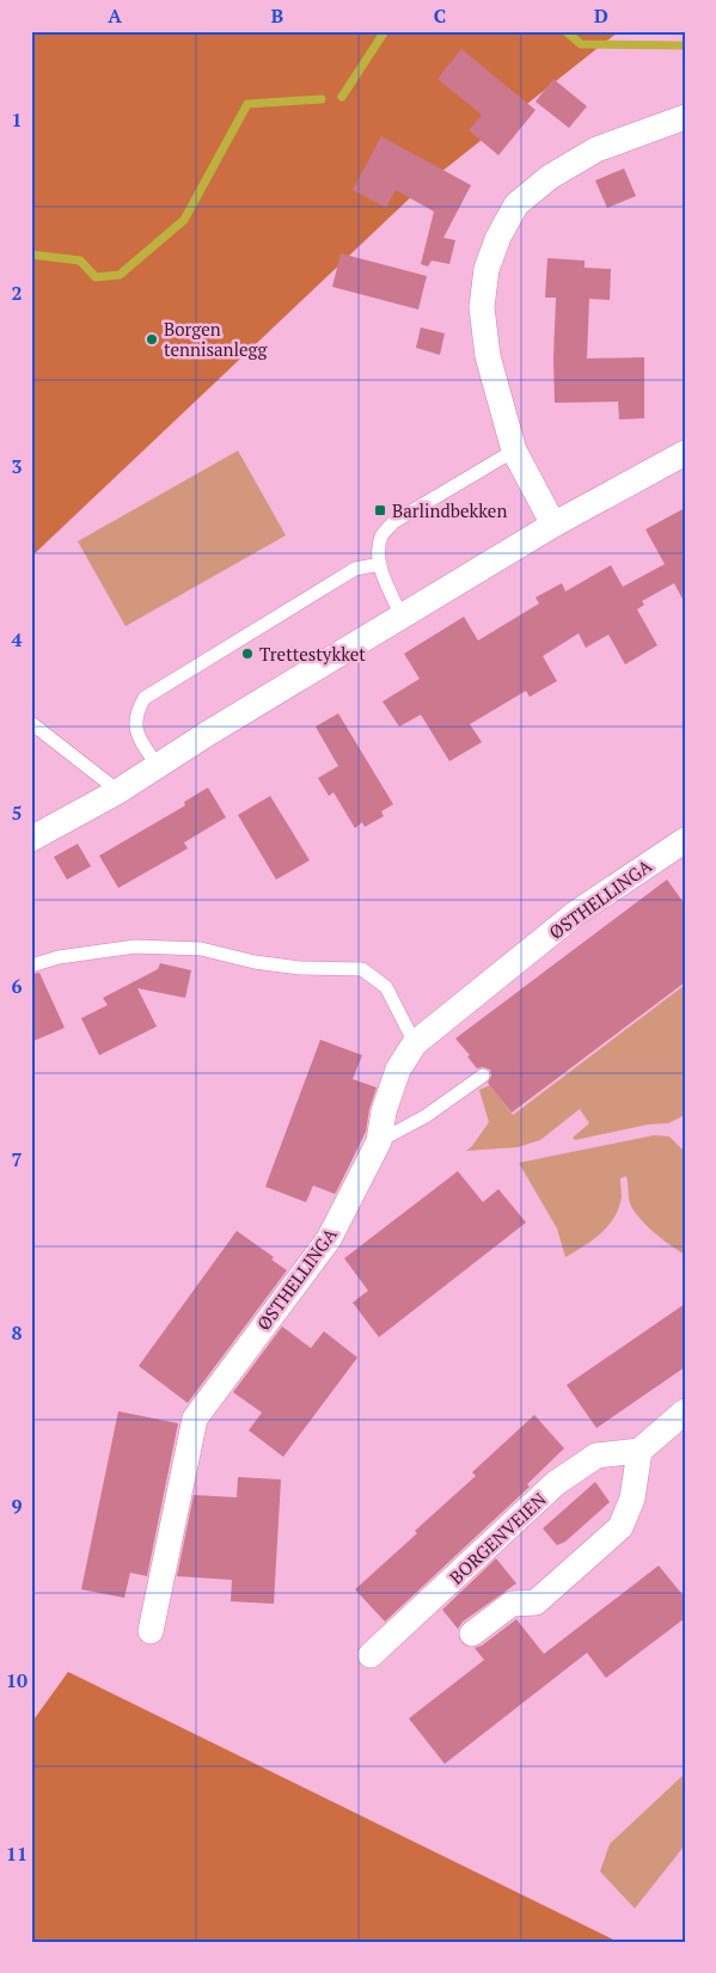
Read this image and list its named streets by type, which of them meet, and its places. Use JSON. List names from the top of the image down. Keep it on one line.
{"streets":{"street":["ØSTHELLINGA","BORGENVEIEN"]},"places":{"other":["Borgen tennisanlegg","Trettestykket"],"transit":["Barlindbekken"]},"grid":{"columns":["A","B","C","D"],"rows":["1","2","3","4","5","6","7","8","9","10","11"]}}
